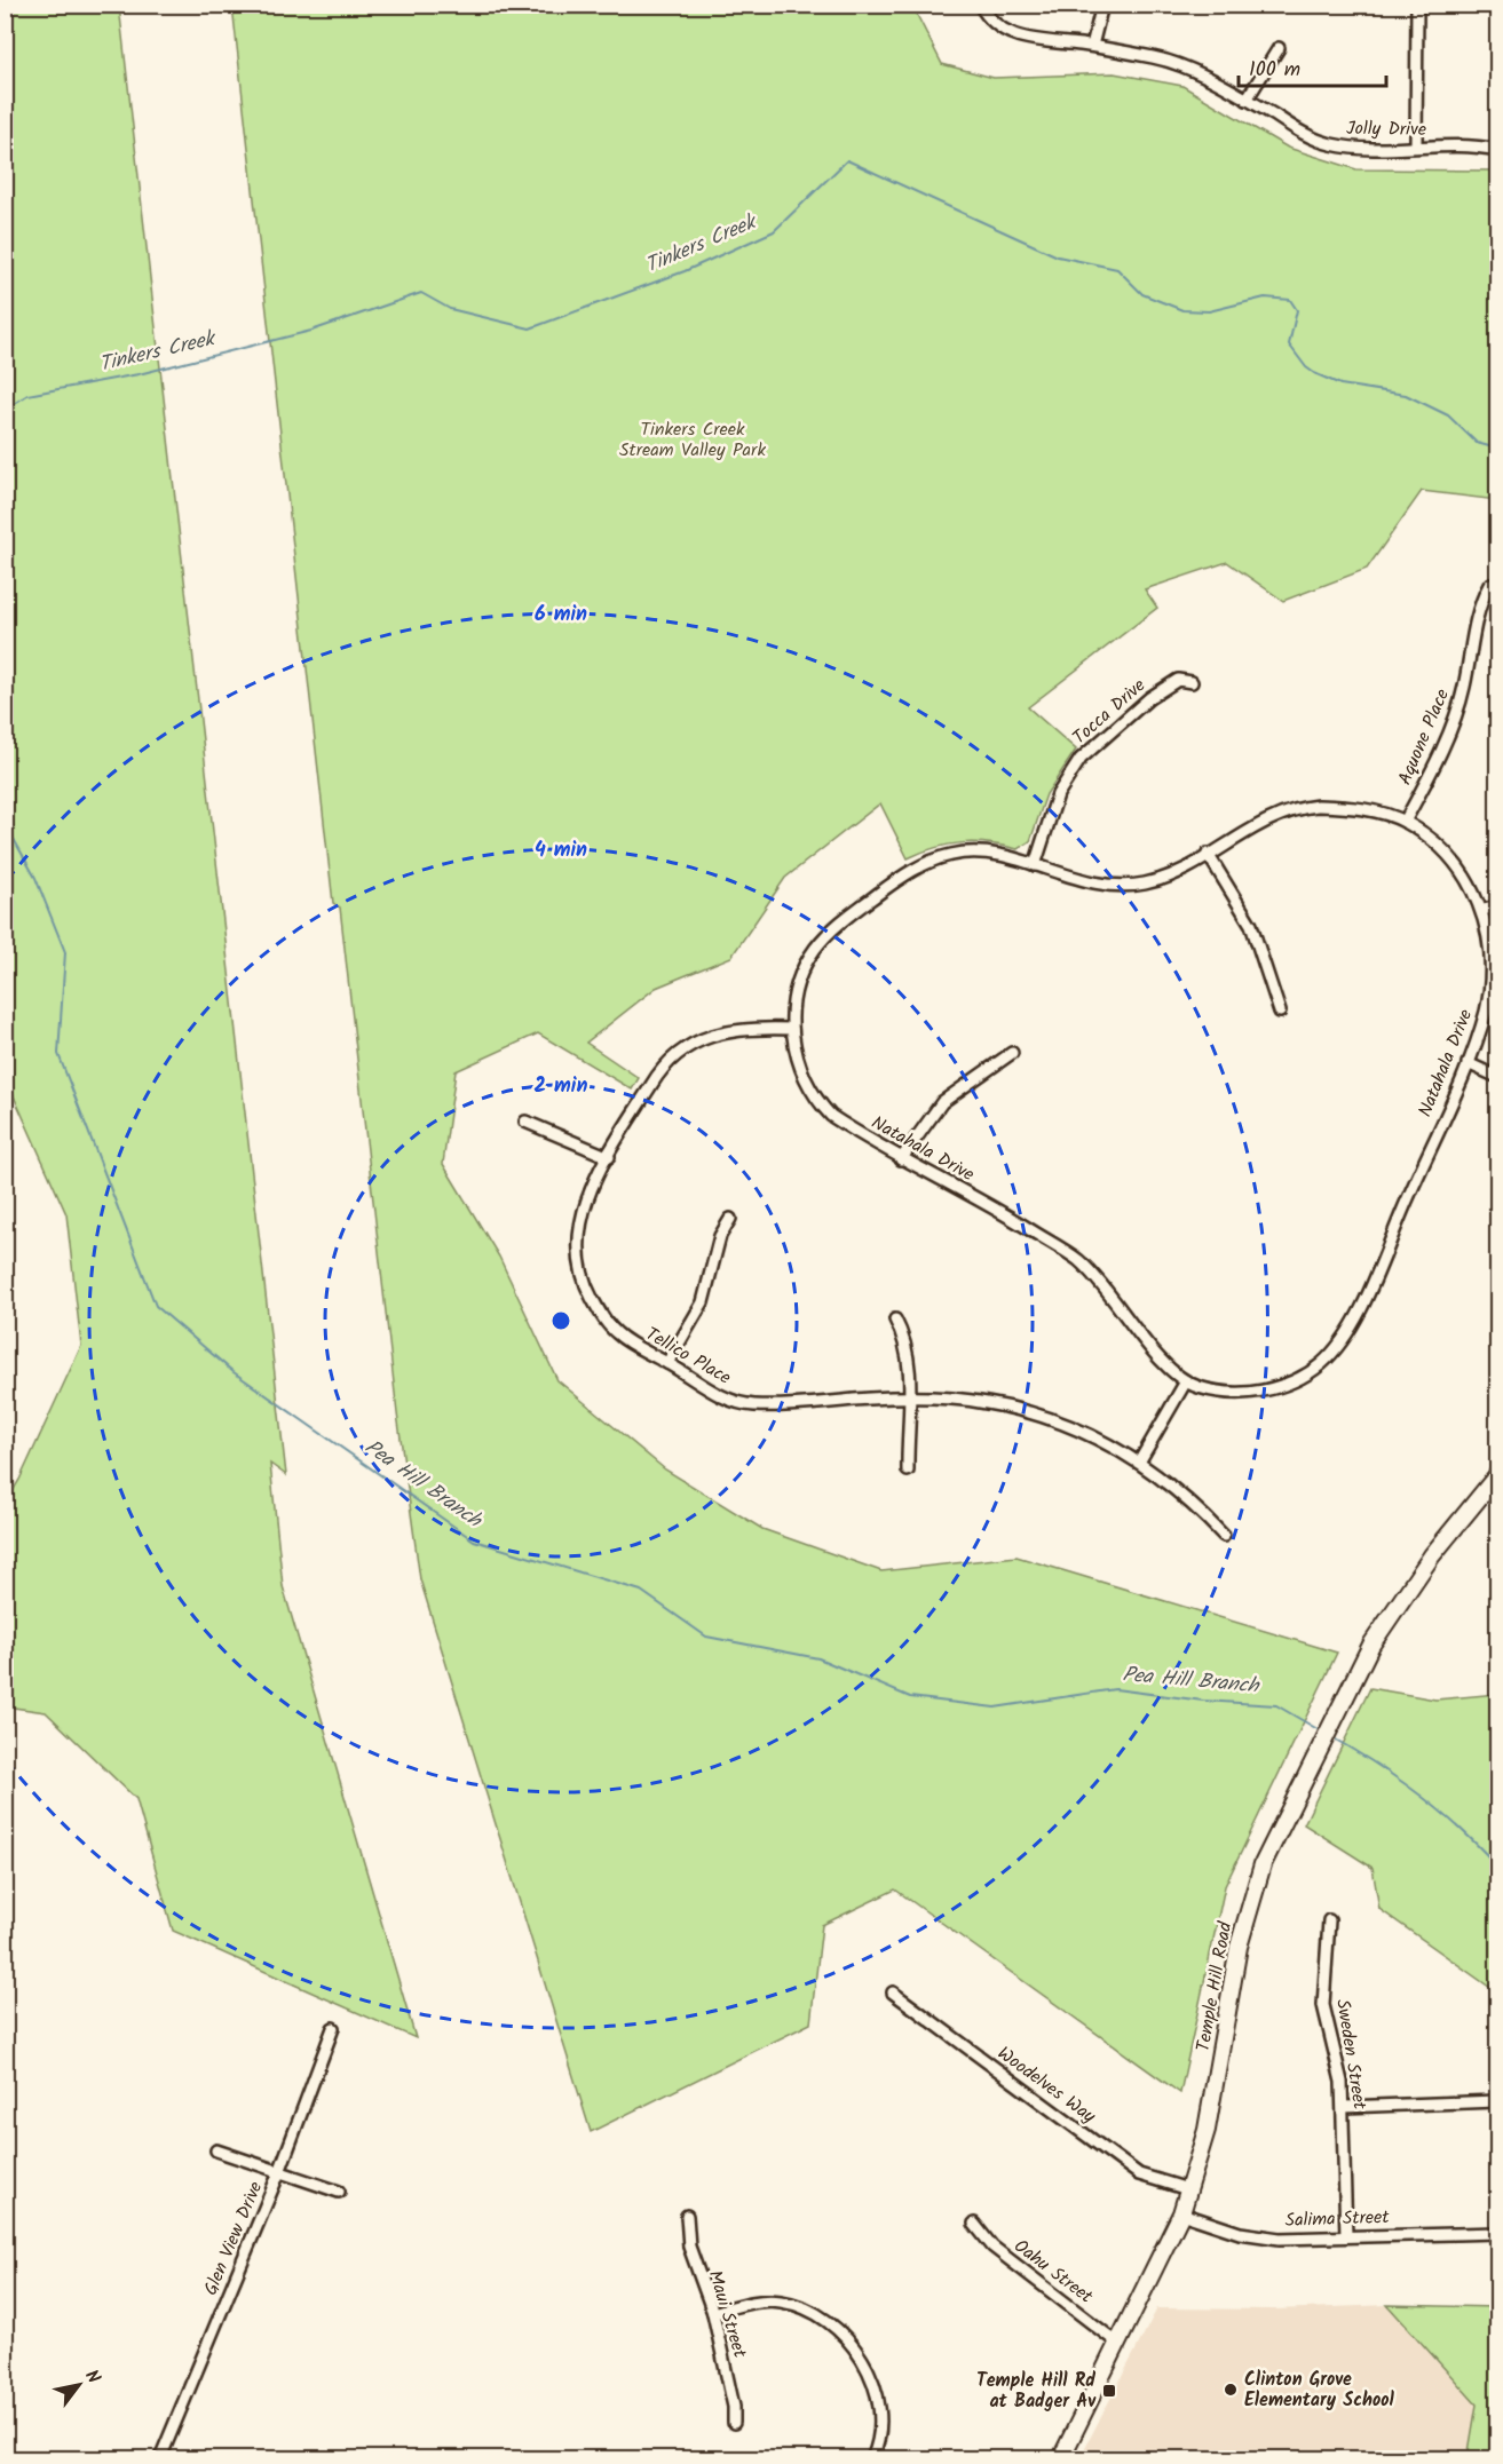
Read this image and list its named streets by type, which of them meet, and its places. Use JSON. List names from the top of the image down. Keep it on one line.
{"streets":{"main road":["Temple Hill Road"],"street":["Jolly Drive","Tocca Drive","Aquone Place","Natahala Drive","Tellico Place","Sweden Street","Woodelves Way","Salima Street","Glen View Drive","Oahu Street","Maui Street"]},"crossings":[["Tocca Drive","Natahala Drive"],["Aquone Place","Natahala Drive"],["Natahala Drive","Tellico Place"],["Temple Hill Road","Woodelves Way"],["Temple Hill Road","Salima Street"],["Temple Hill Road","Oahu Street"],["Sweden Street","Salima Street"]],"water":["Tinkers Creek","Pea Hill Branch"],"parks":["Tinkers Creek Stream Valley Park"],"places":{"other":["Clinton Grove Elementary School"],"transit":["Temple Hill Rd at Badger Av"]},"scale_bar":"100 m","north":"top right","rings":["6 min","4 min","2 min"]}
